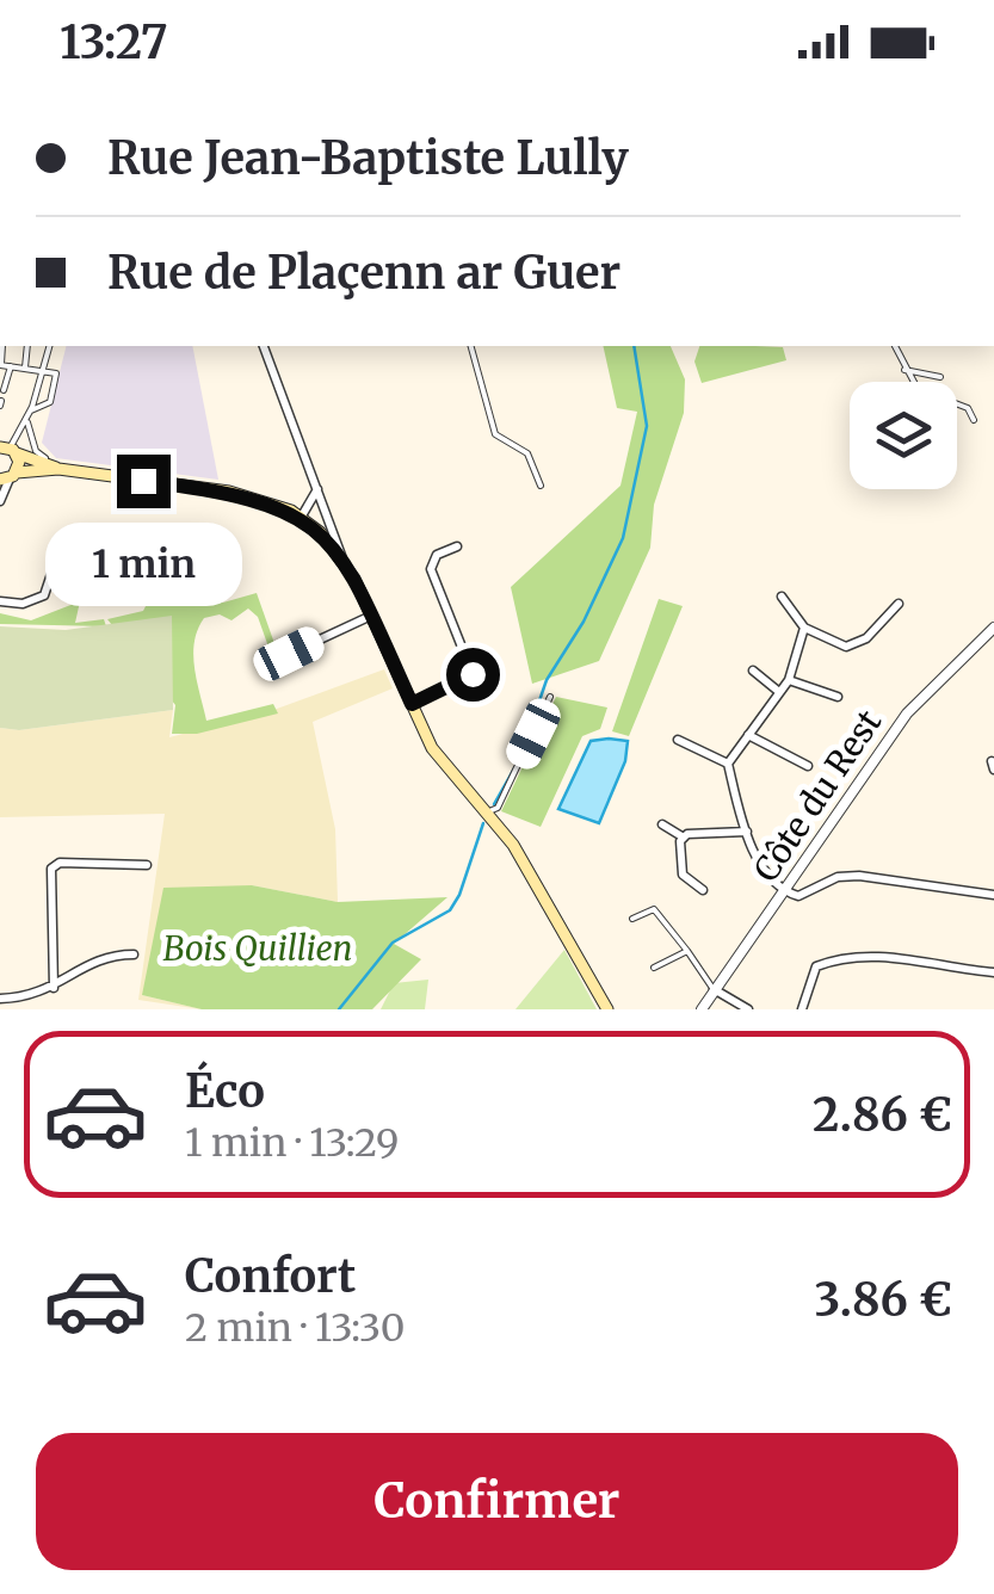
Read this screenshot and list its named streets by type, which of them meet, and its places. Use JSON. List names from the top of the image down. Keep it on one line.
{"streets":{"street":["Côte du Rest"]},"parks":["Bois Quillien"],"page":{"status":"13:27","banner":["Rue Jean-Baptiste Lully","Rue de Plaçenn ar Guer"],"bubble":"1 min","list":[{"name":"Éco","note":"1 min · 13:29","value":"2.86 €"},{"name":"Confort","note":"2 min · 13:30","value":"3.86 €"}],"buttons":"Confirmer"}}
